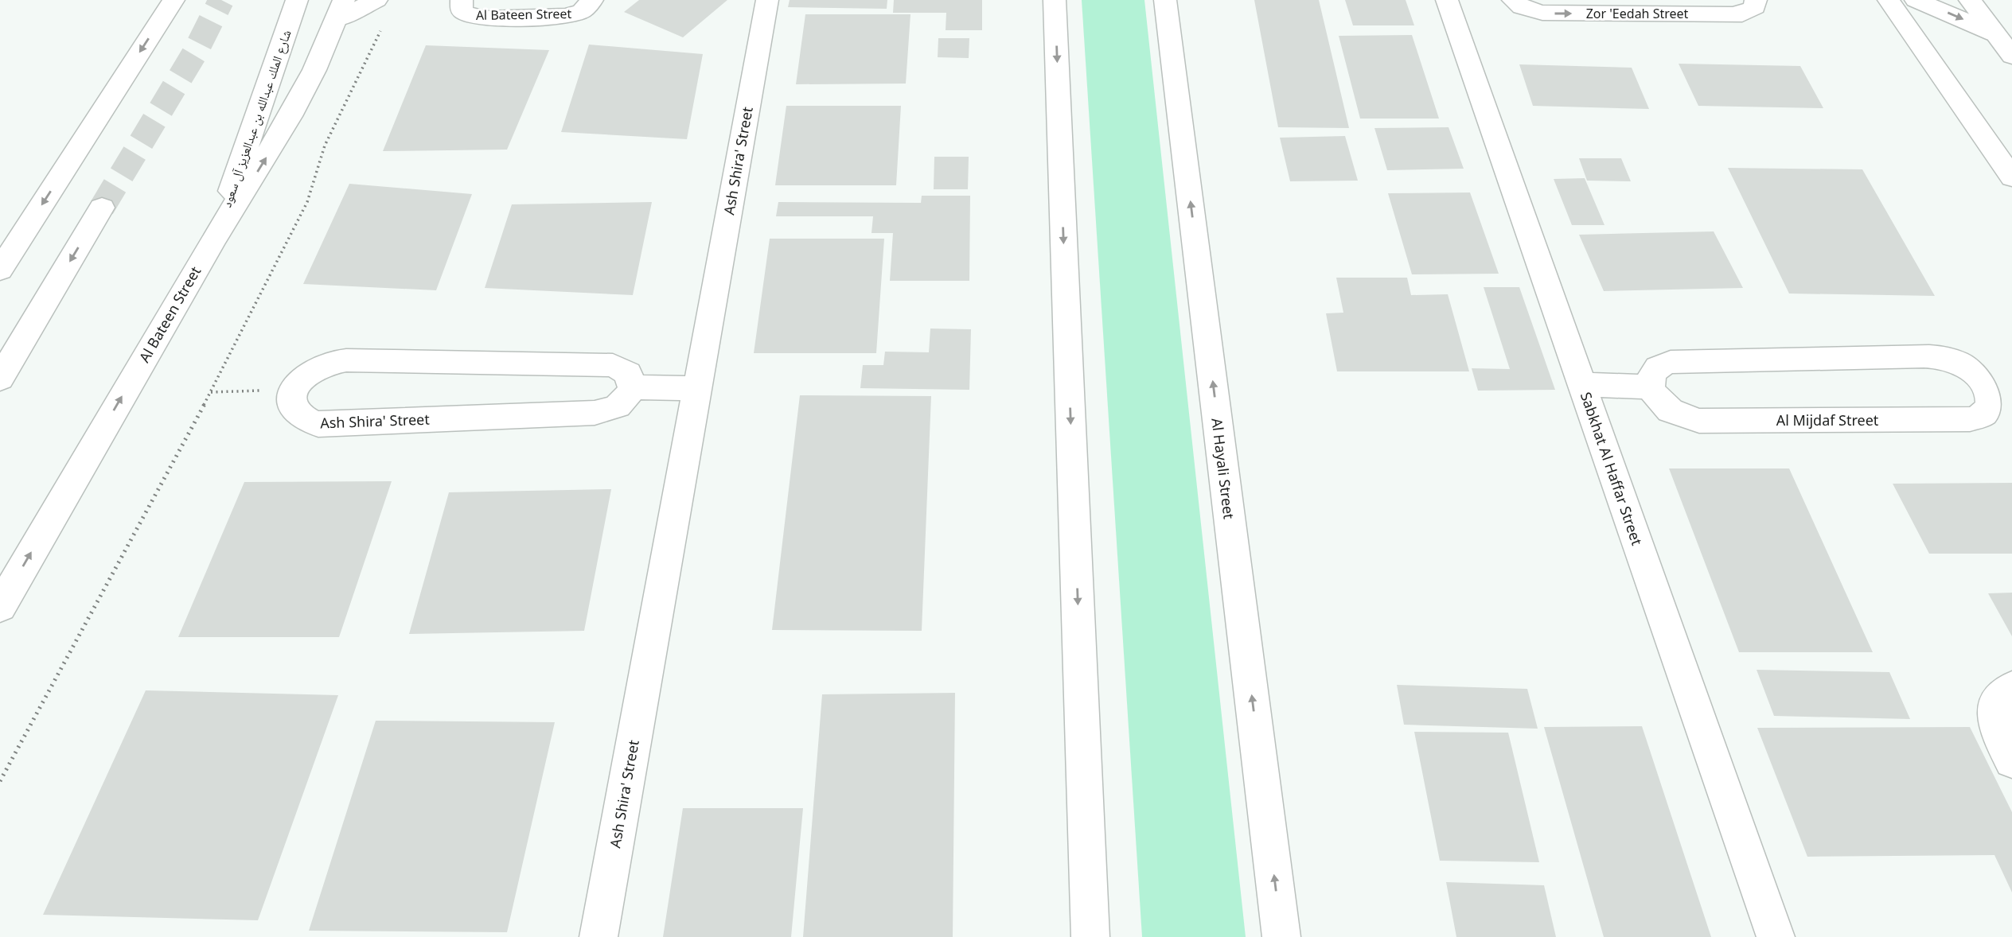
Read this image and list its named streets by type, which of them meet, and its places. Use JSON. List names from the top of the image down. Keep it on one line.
{"streets":{"main road":["Zor 'Eedah Street","Al Bateen Street","شارع الملك عبدالله بن عبدالعزيز آل سعود","Ash Shira' Street","Al Mijdaf Street","Al Hayali Street","Sabkhat Al Haffar Street"]},"crossings":[["Al Bateen Street","شارع الملك عبدالله بن عبدالعزيز آل سعود"]],"one_way":["Zor 'Eedah Street"]}
